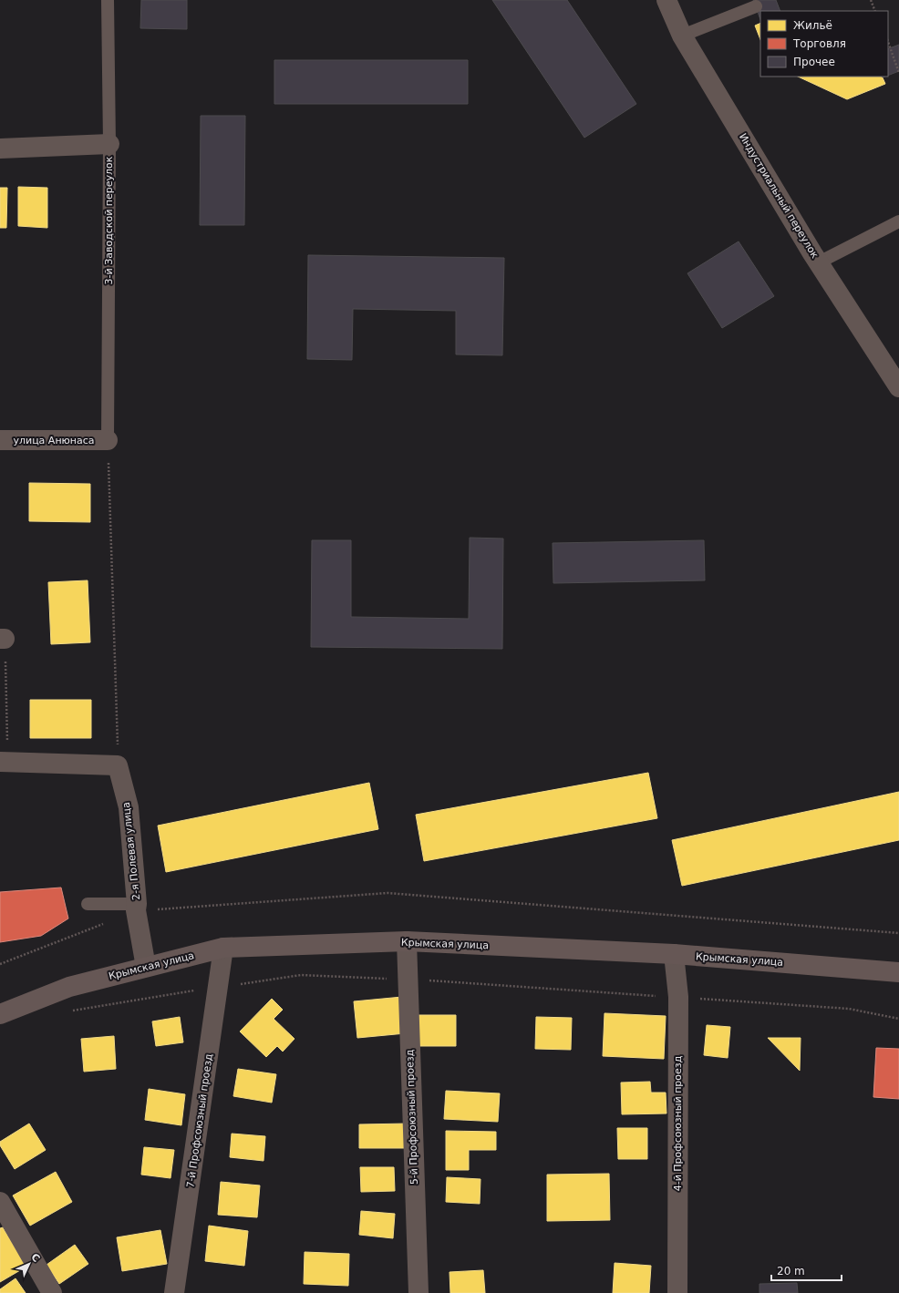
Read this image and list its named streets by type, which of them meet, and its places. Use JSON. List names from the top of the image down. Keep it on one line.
{"streets":{"main road":["Крымская улица"],"street":["Индустриальный переулок","улица Анюнаса","2-я Полевая улица","5-й Профсоюзный проезд","7-й Профсоюзный проезд","4-й Профсоюзный проезд"],"lane":["3-й Заводской переулок"]},"crossings":[["3-й Заводской переулок","улица Анюнаса"],["2-я Полевая улица","Крымская улица"],["Крымская улица","5-й Профсоюзный проезд"],["Крымская улица","7-й Профсоюзный проезд"],["Крымская улица","4-й Профсоюзный проезд"]],"legend":["Жильё","Торговля","Прочее"],"scale_bar":"20 m","north":"top right"}
